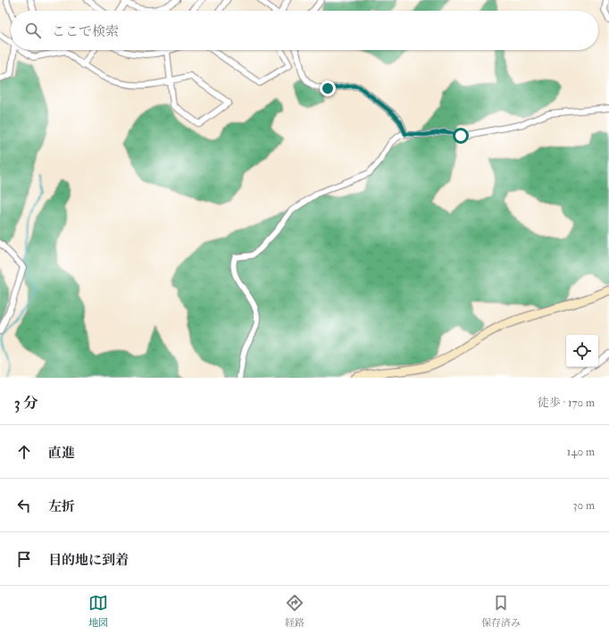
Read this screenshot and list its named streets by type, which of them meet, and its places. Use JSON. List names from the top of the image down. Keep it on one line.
{"page":{"search":"ここで検索","heading":["3 分","徒歩 · 170 m"],"list":[["直進","140 m"],["左折","30 m"],"目的地に到着"],"nav":["地図","経路","保存済み"]}}
